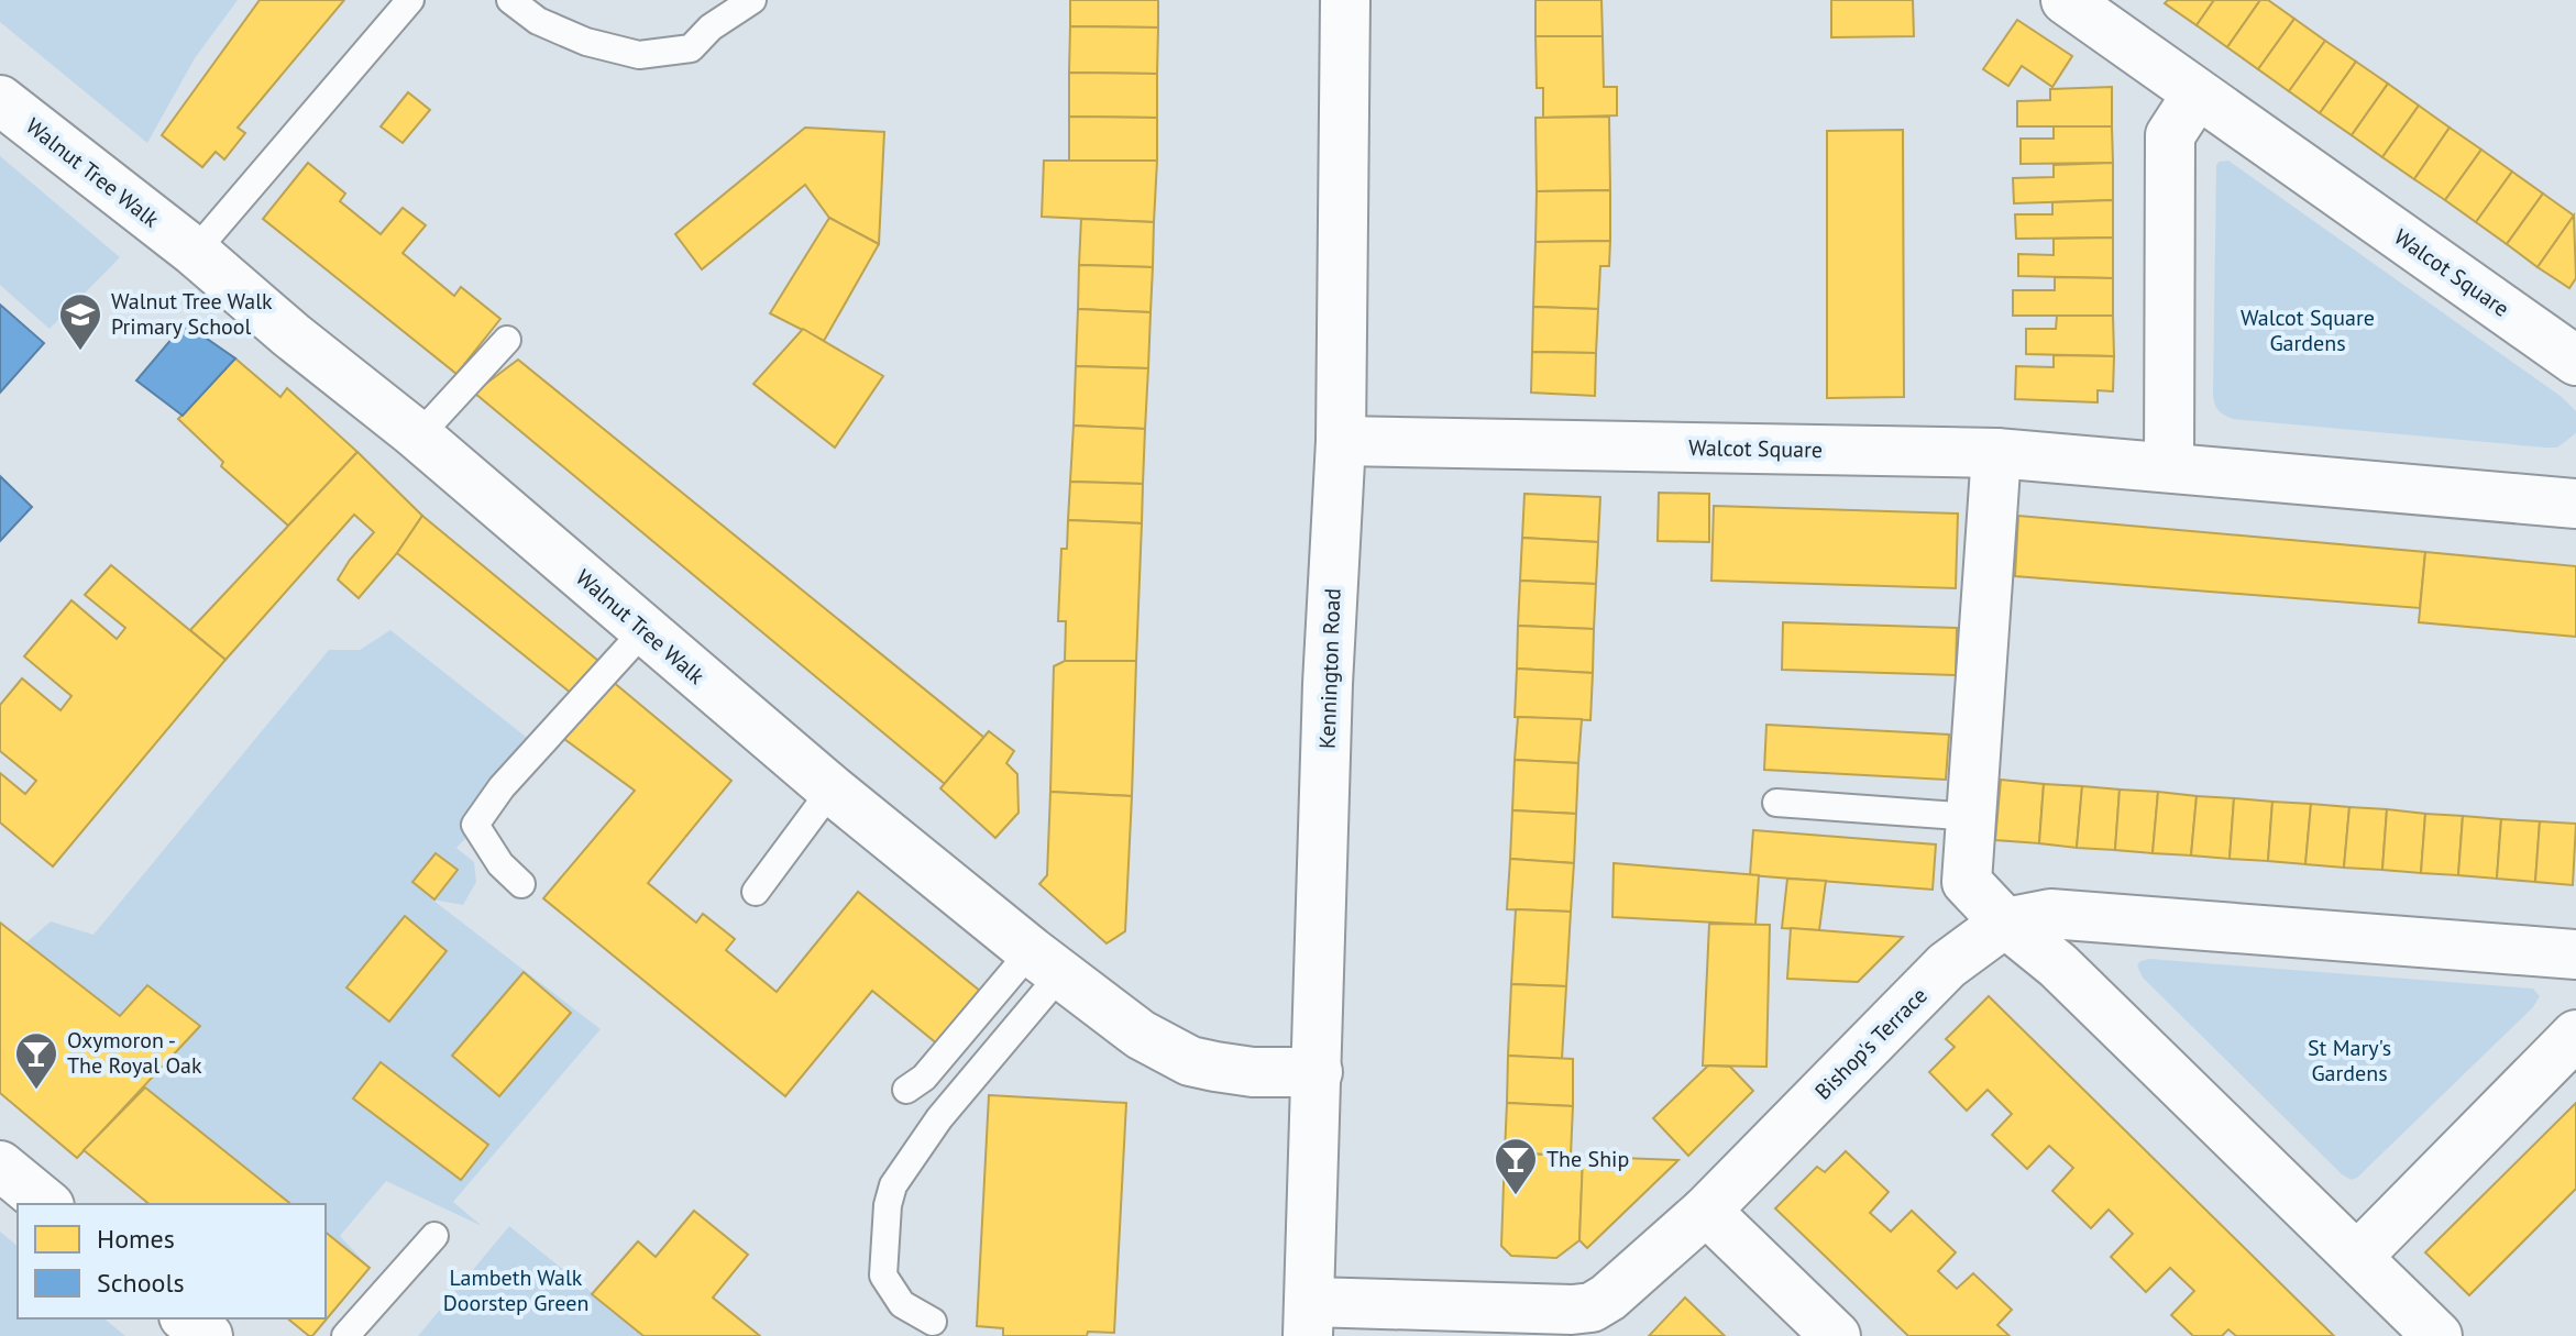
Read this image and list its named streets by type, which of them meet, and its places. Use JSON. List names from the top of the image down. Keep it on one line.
{"streets":{"street":["Walnut Tree Walk","Walcot Square","Kennington Road","Bishop's Terrace"]},"crossings":[["Walnut Tree Walk","Kennington Road"],["Walcot Square","Kennington Road"],["Kennington Road","Bishop's Terrace"]],"parks":["Walcot Square Gardens","St Mary's Gardens","Lambeth Walk Doorstep Green"],"places":{"school or university":["Walnut Tree Walk Primary School"],"bar":["Oxymoron - The Royal Oak","The Ship"]},"legend":["Homes","Schools"]}
